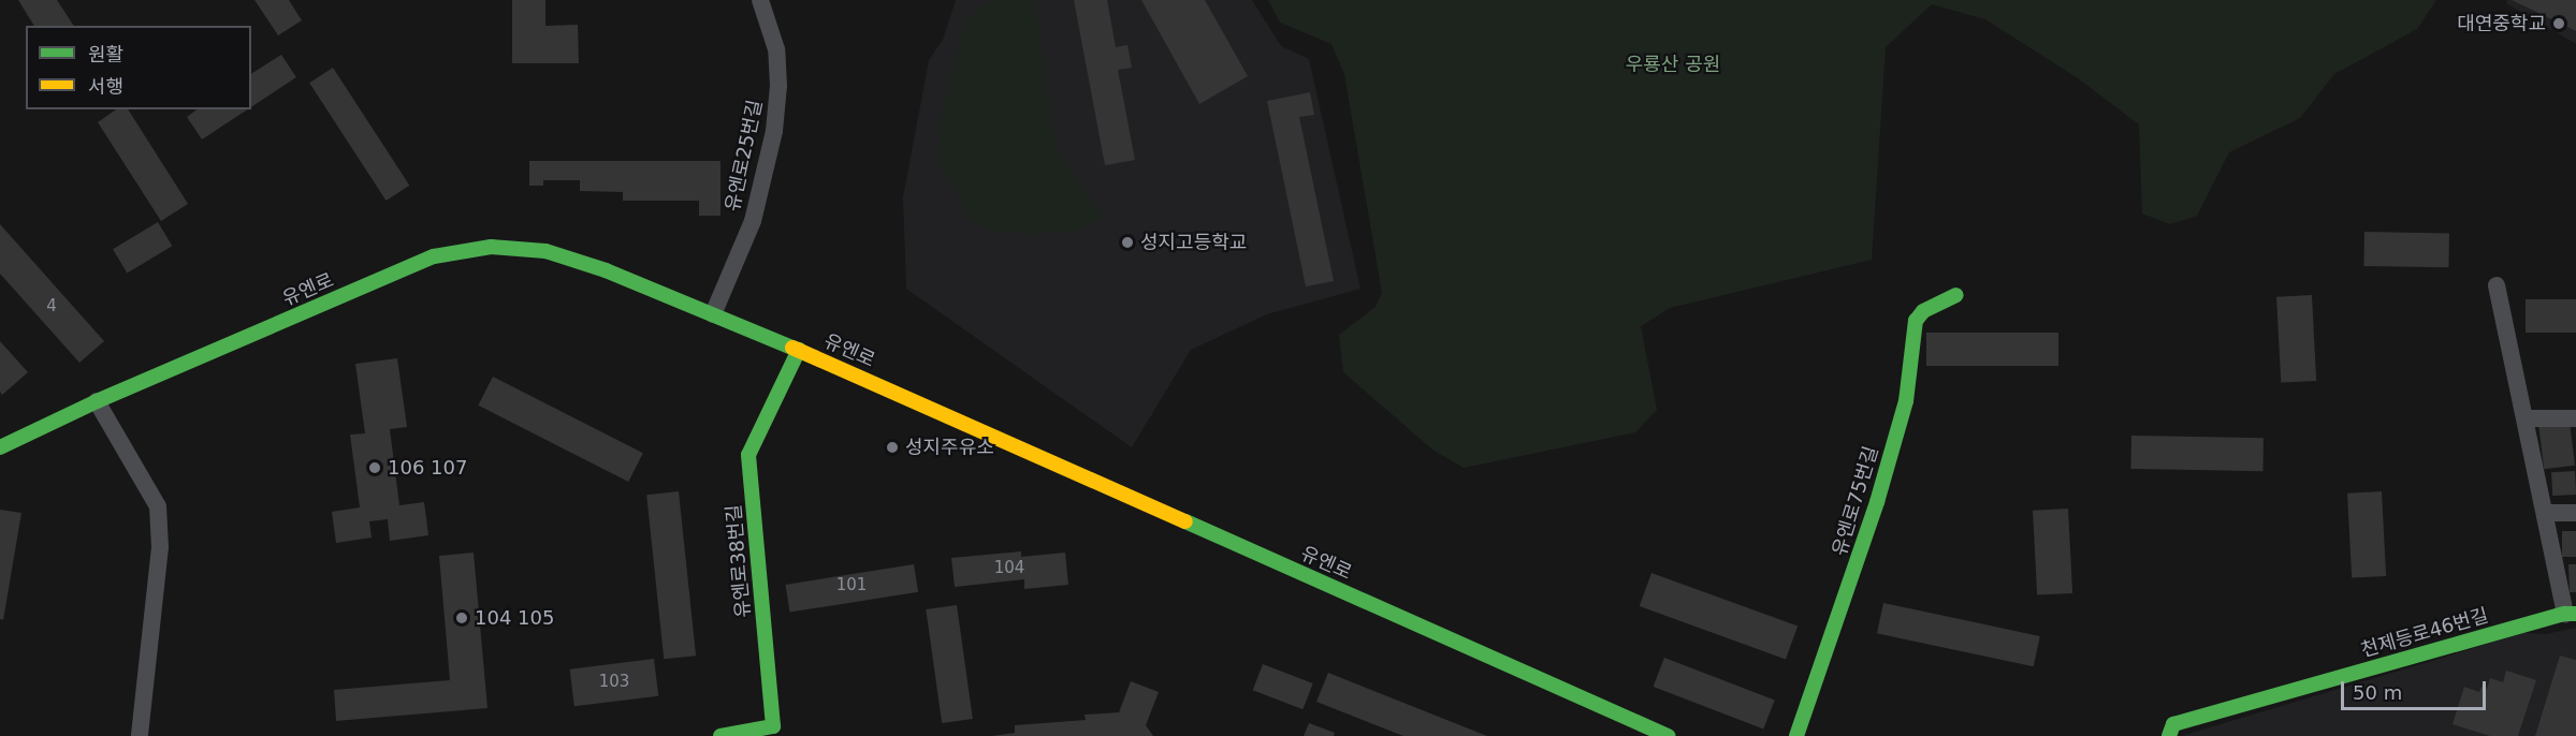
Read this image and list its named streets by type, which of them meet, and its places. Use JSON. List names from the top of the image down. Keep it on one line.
{"streets":{"main road":["유엔로","유엔로75번길","유엔로38번길","천제등로46번길"],"street":["유엔로25번길"]},"crossings":[["유엔로25번길","유엔로"],["유엔로","유엔로38번길"]],"parks":["우룡산 공원"],"places":["대연중학교","성지고등학교","성지주유소","106 107","104 105"],"house_numbers":["4","104","101","103"],"legend":["원활","서행"],"scale_bar":"50 m"}
